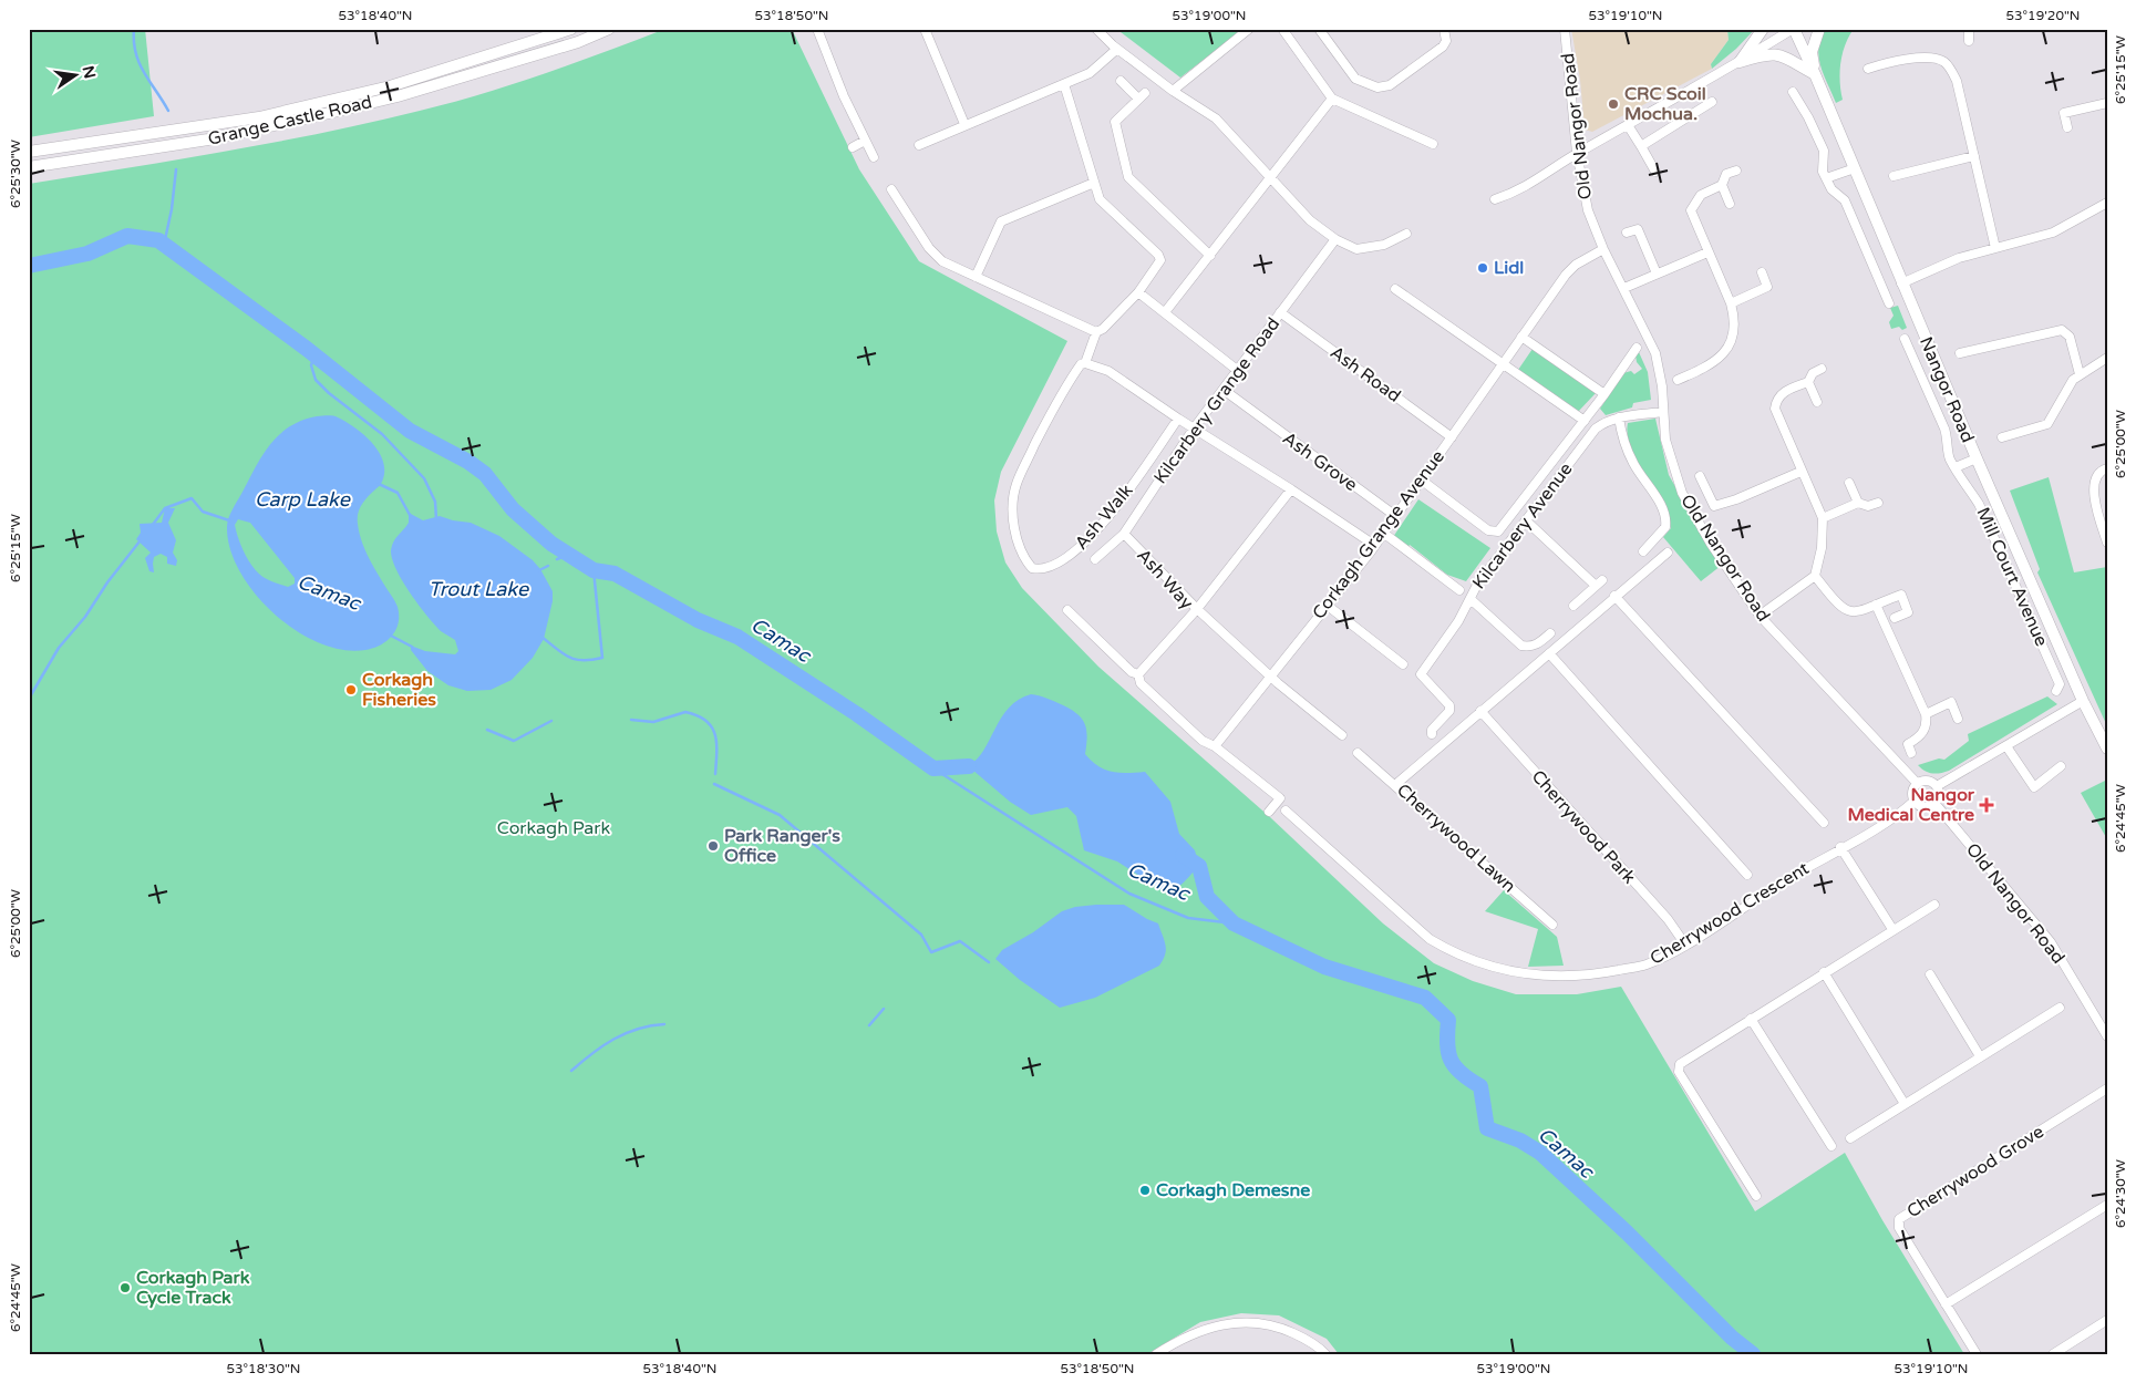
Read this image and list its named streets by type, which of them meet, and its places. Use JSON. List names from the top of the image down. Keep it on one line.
{"streets":{"main road":["Grange Castle Road","Nangor Road"],"street":["Old Nangor Road","Ash Road","Kilcarbery Grange Road","Ash Grove","Ash Walk","Kilcarbery Avenue","Corkagh Grange Avenue","Mill Court Avenue","Ash Way","Cherrywood Park","Cherrywood Lawn","Cherrywood Crescent","Cherrywood Grove"]},"crossings":[["Old Nangor Road","Kilcarbery Avenue"],["Old Nangor Road","Corkagh Grange Avenue"],["Old Nangor Road","Cherrywood Crescent"],["Ash Road","Kilcarbery Grange Road"],["Ash Road","Corkagh Grange Avenue"],["Kilcarbery Grange Road","Ash Grove"],["Kilcarbery Grange Road","Ash Way"],["Ash Grove","Corkagh Grange Avenue"],["Cherrywood Park","Cherrywood Crescent"]],"water":["Carp Lake","Trout Lake","Camac"],"parks":["Corkagh Park"],"places":{"other":["CRC Scoil Mochua.","Lidl","Corkagh Fisheries","Park Ranger's Office","Corkagh Demesne","Corkagh Park Cycle Track"],"health":["Nangor Medical Centre"]},"north":"right","coordinates":["53°18'40\"N","53°18'50\"N","53°19'00\"N","53°19'10\"N","53°19'20\"N","6°25'15\"W","6°25'30\"W","6°25'00\"W","6°24'45\"W","6°24'30\"W","53°18'30\"N"]}
